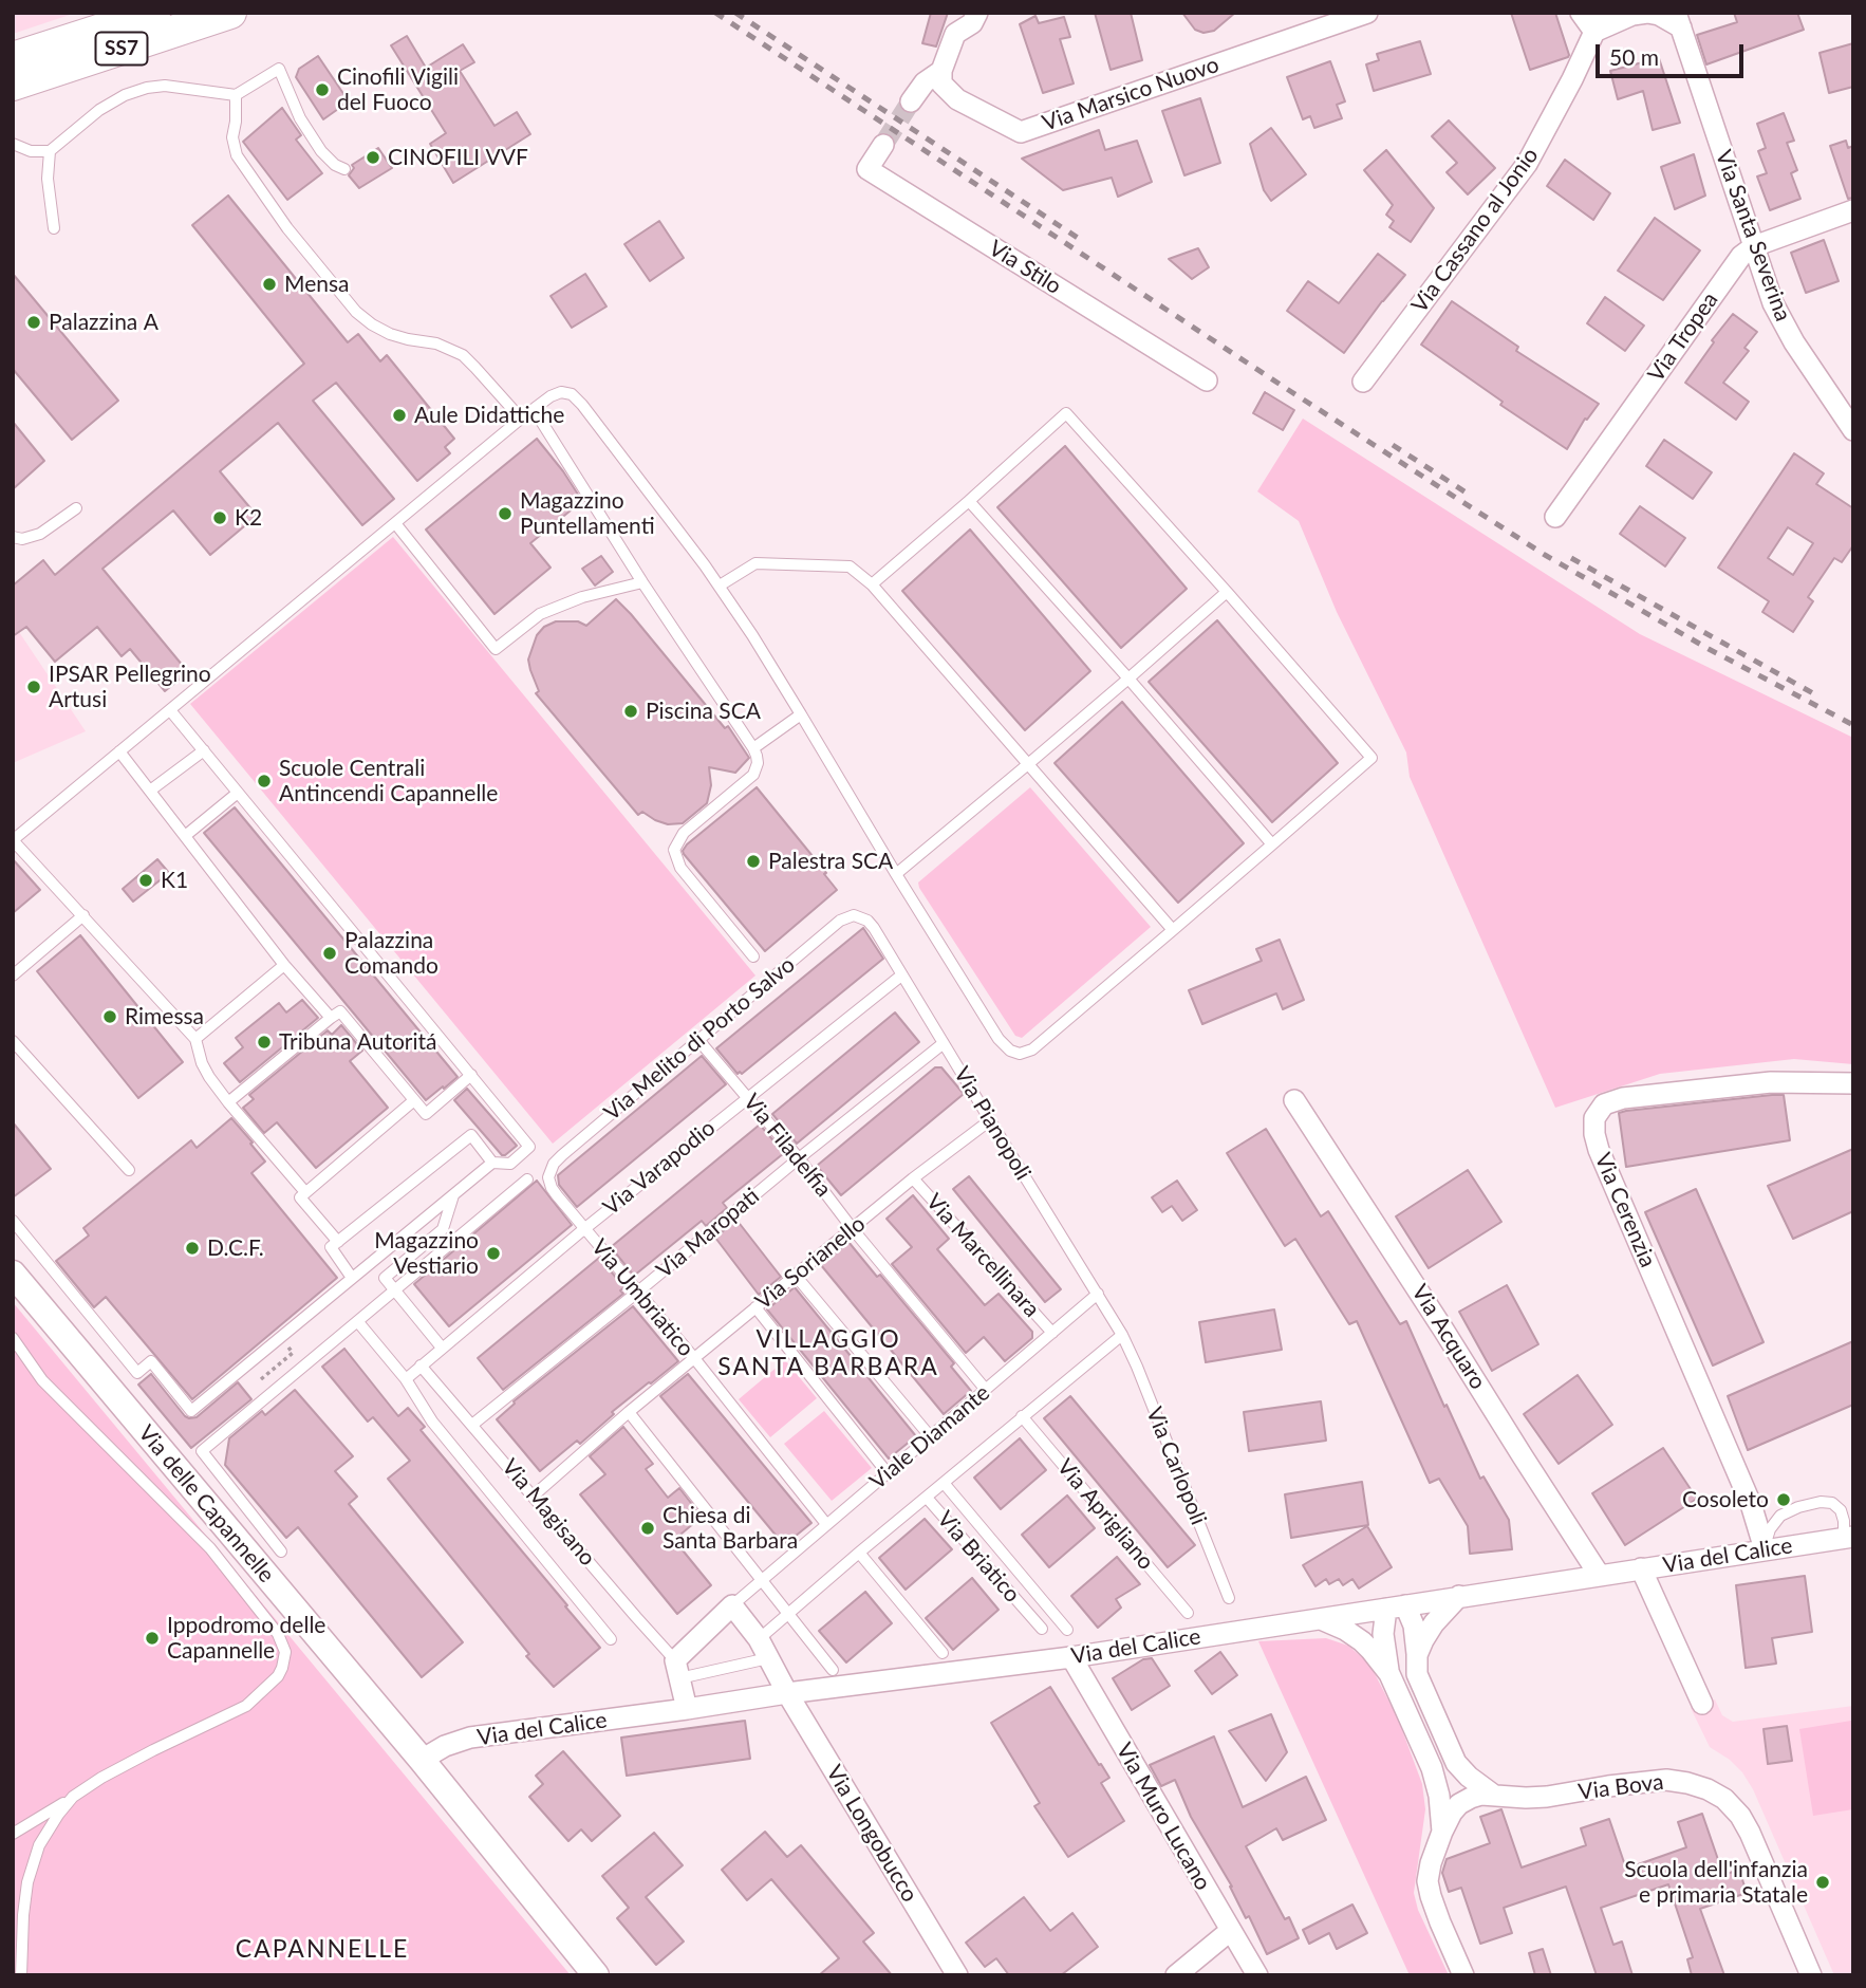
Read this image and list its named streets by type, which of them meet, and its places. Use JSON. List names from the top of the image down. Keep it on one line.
{"streets":{"main road":["SS7"],"street":["Via Marsico Nuovo","Via Cassano al Jonio","Via Santa Severina","Via Stilo","Via Tropea","Via Cerenzia","Via Acquaro","Via delle Capannelle","Via del Calice","Via Bova","Via Muro Lucano","Via Longobucco"],"lane":["Via Melito di Porto Salvo","Via Pianopoli","Via Filadelfia","Via Varapodio","Via Maropati","Via Marcellinara","Via Sorianello","Via Umbriatico","Viale Diamante","Via Carlopoli","Via Magisano","Via Aprigliano","Via Briatico"]},"crossings":[["Via Santa Severina","Via Tropea"],["Via Melito di Porto Salvo","Via Pianopoli"],["Via Melito di Porto Salvo","Via Filadelfia"],["Via Melito di Porto Salvo","Via Umbriatico"],["Via Pianopoli","Via Varapodio"],["Via Pianopoli","Via Maropati"],["Via Pianopoli","Via Sorianello"],["Via Pianopoli","Viale Diamante"],["Via Pianopoli","Via Carlopoli"],["Via Filadelfia","Via Varapodio"],["Via Filadelfia","Via Maropati"],["Via Filadelfia","Via Sorianello"],["Via Filadelfia","Viale Diamante"],["Via Varapodio","Via Umbriatico"],["Via Varapodio","Via Magisano"],["Via Cerenzia","Via del Calice"],["Via Maropati","Via Umbriatico"],["Via Maropati","Via Magisano"],["Via Marcellinara","Via Sorianello"],["Via Marcellinara","Viale Diamante"],["Via Sorianello","Via Umbriatico"],["Via Sorianello","Via Magisano"],["Via Umbriatico","Viale Diamante"],["Via Acquaro","Via del Calice"],["Viale Diamante","Via Carlopoli"],["Viale Diamante","Via Aprigliano"],["Viale Diamante","Via Briatico"],["Viale Diamante","Via Longobucco"],["Via delle Capannelle","Via del Calice"],["Via del Calice","Via Bova"],["Via del Calice","Via Muro Lucano"],["Via del Calice","Via Longobucco"]],"districts":["VILLAGGIO SANTA BARBARA","CAPANNELLE"],"places":["Cinofili Vigili del Fuoco","CINOFILI VVF","Mensa","Palazzina A","Aule Didattiche","Magazzino Puntellamenti","K2","IPSAR Pellegrino Artusi","Piscina SCA","Scuole Centrali Antincendi Capannelle","Palestra SCA","K1","Palazzina Comando","Rimessa","Tribuna Autoritá","D.C.F.","Magazzino Vestiario","Cosoleto","Chiesa di Santa Barbara","Ippodromo delle Capannelle","Scuola dell'infanzia e primaria Statale"],"scale_bar":"50 m"}
